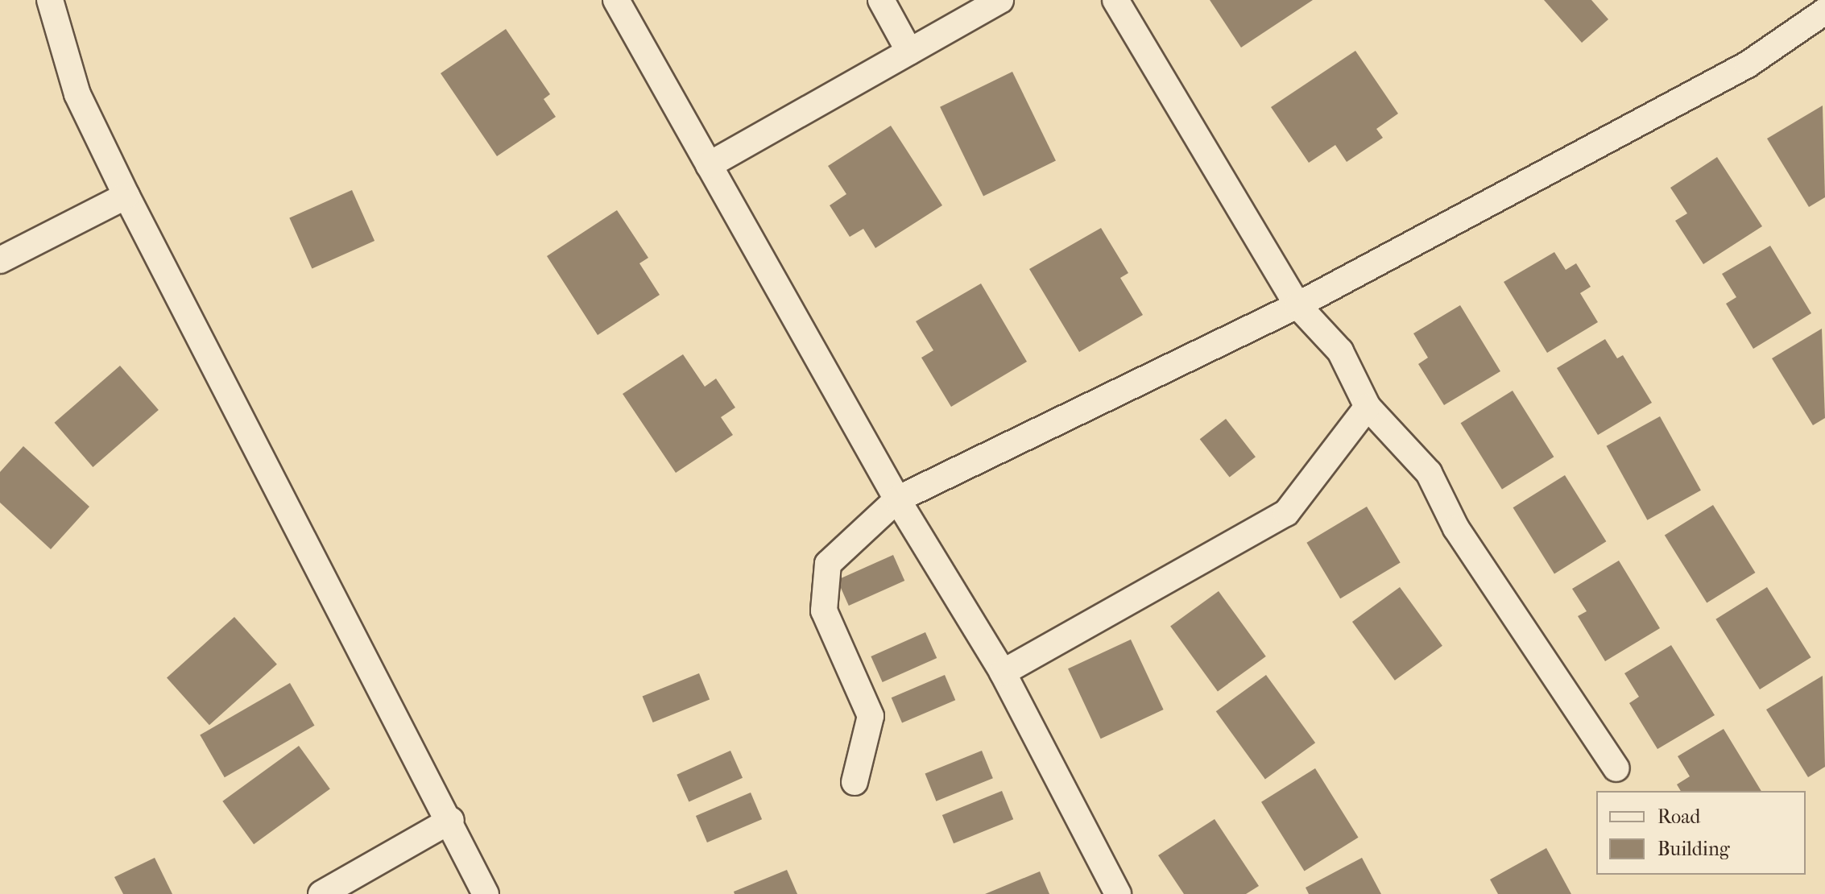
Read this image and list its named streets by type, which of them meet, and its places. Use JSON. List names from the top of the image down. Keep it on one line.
{"legend":["Road","Building"]}
